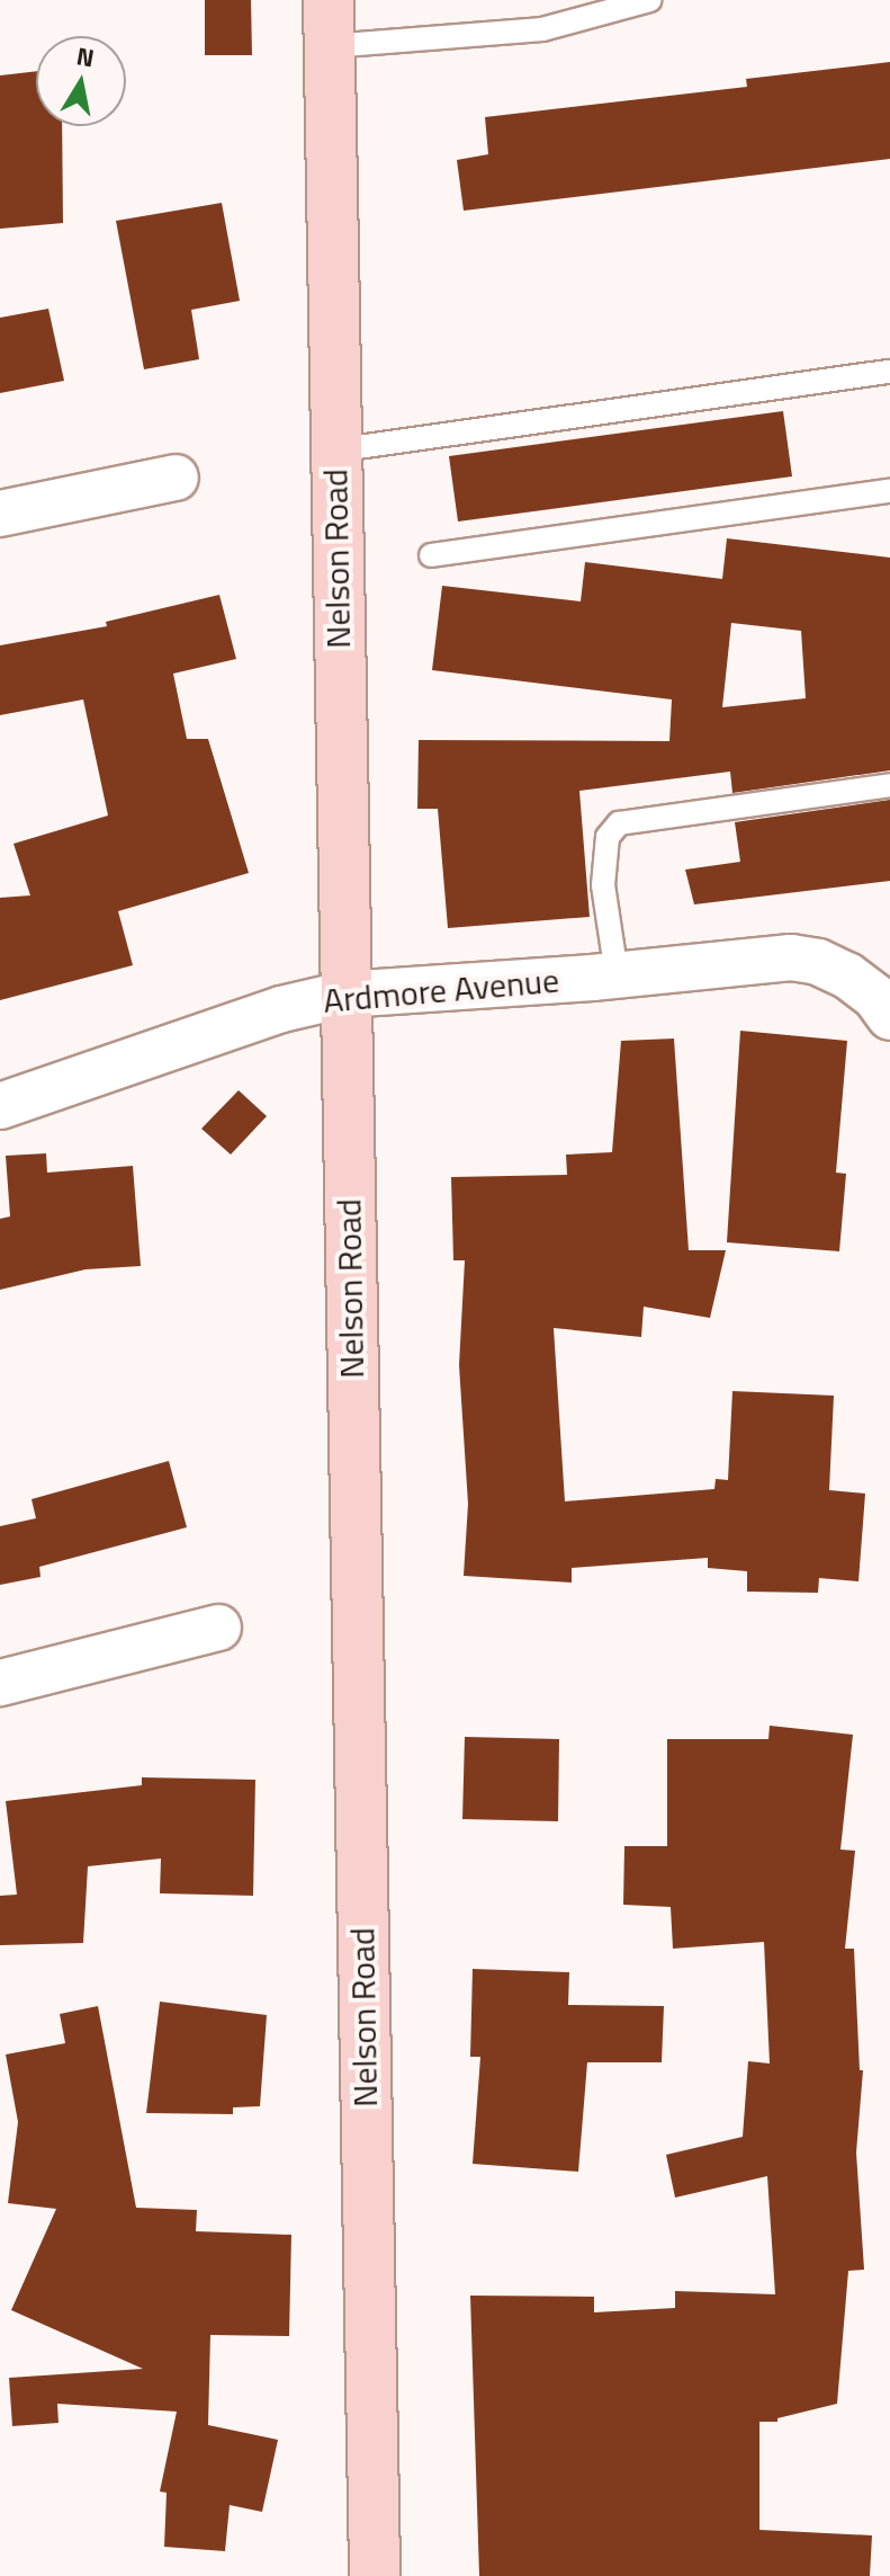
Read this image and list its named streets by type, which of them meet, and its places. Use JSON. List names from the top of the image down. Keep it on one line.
{"streets":{"street":["Nelson Road","Ardmore Avenue"]},"crossings":[["Nelson Road","Ardmore Avenue"]],"north":"top"}
